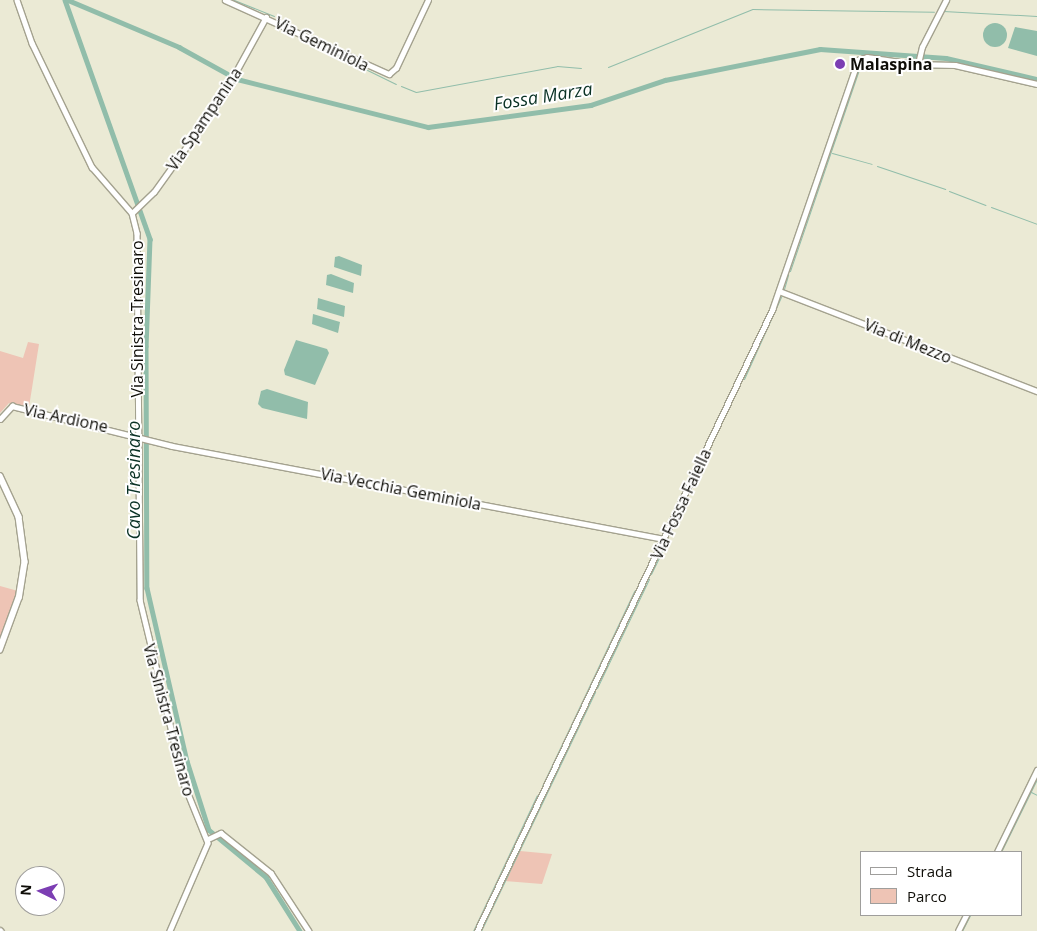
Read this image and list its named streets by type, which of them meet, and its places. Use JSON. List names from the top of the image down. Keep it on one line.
{"streets":{"street":["Via Geminiola","Via Spampanina","Via Sinistra Tresinaro","Via di Mezzo","Via Ardione","Via Vecchia Geminiola","Via Fossa Faiella"]},"crossings":[["Via Geminiola","Via Spampanina"],["Via Spampanina","Via Sinistra Tresinaro"],["Via Sinistra Tresinaro","Via Ardione"],["Via Sinistra Tresinaro","Via Vecchia Geminiola"],["Via di Mezzo","Via Fossa Faiella"],["Via Ardione","Via Vecchia Geminiola"],["Via Vecchia Geminiola","Via Fossa Faiella"]],"water":["Fossa Marza","Cavo Tresinaro"],"places":["Malaspina"],"legend":["Strada","Parco"],"north":"left"}
